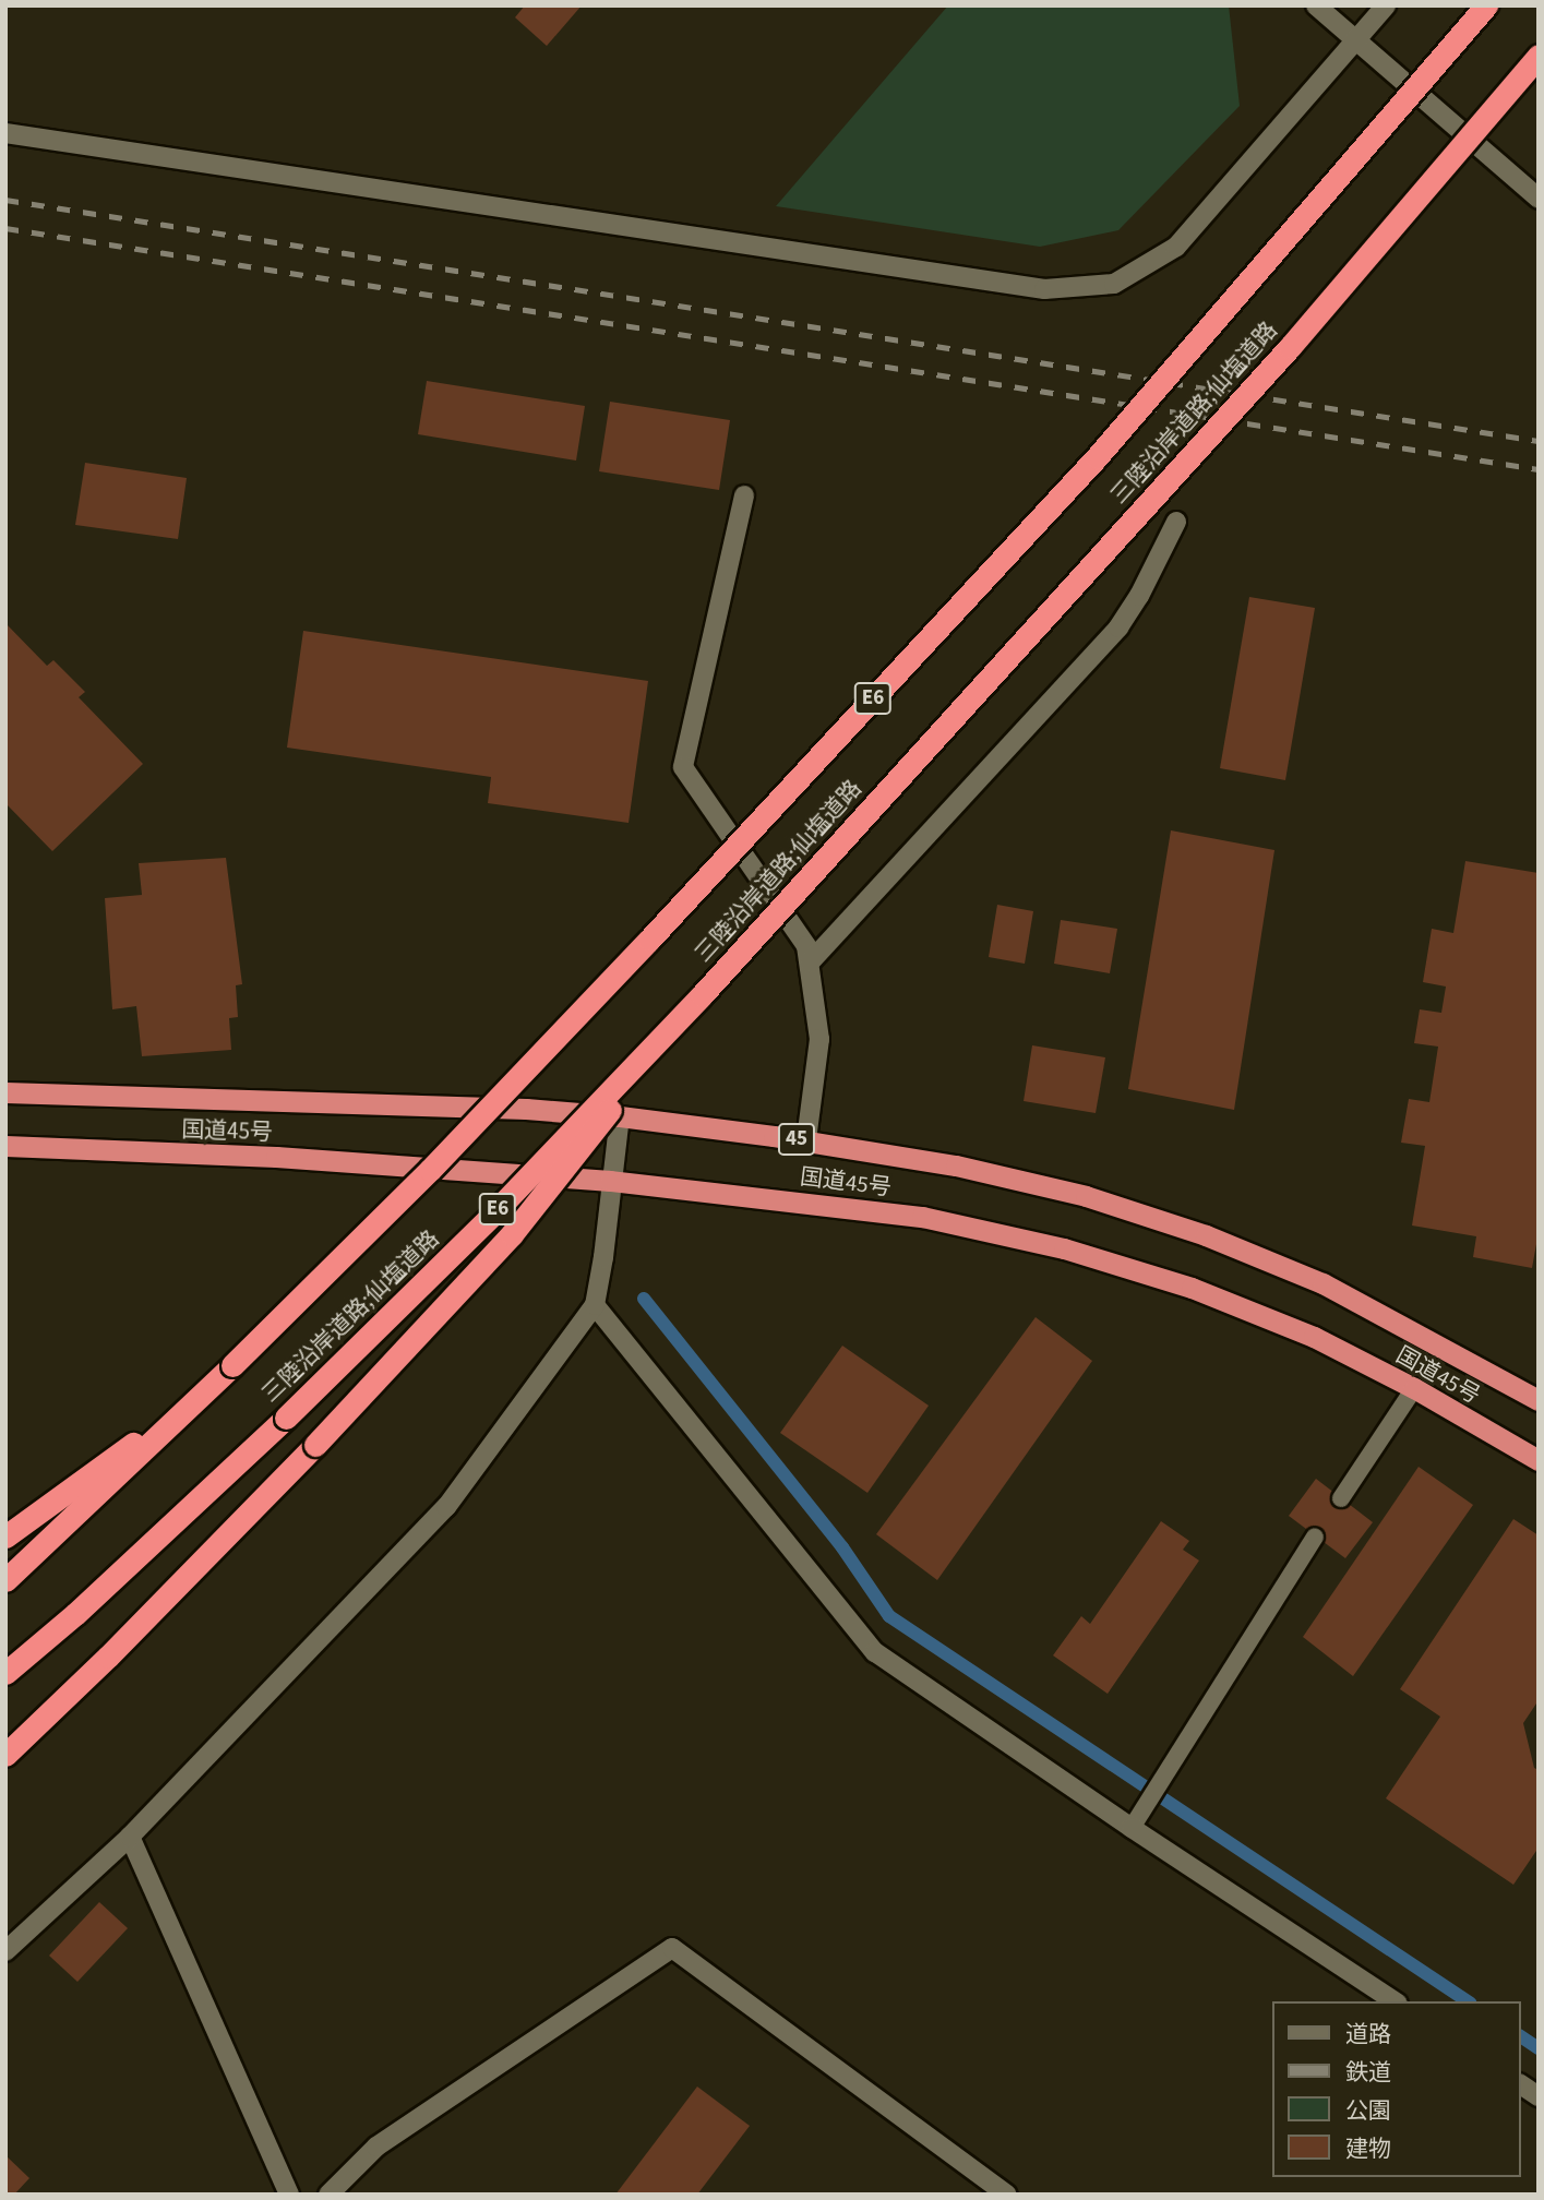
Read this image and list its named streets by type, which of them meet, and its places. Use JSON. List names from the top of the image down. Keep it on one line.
{"streets":{"highway":["三陸沿岸道路;仙塩道路","E6","国道45号","45"]},"legend":["道路","鉄道","公園","建物"]}
